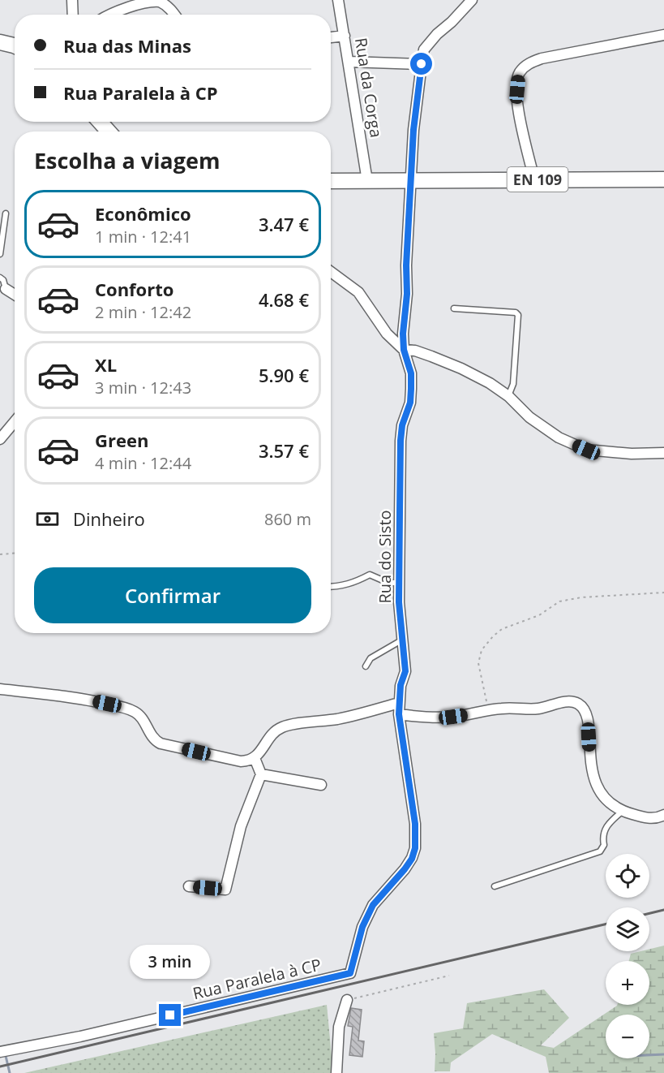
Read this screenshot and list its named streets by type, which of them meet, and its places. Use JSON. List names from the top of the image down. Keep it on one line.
{"streets":{"main road":["EN 109"],"street":["Rua da Corga","Rua do Sisto","Rua Paralela à CP"]},"crossings":[["Rua da Corga","EN 109"],["EN 109","Rua do Sisto"],["Rua do Sisto","Rua Paralela à CP"]],"page":{"banner":["Rua das Minas","Rua Paralela à CP"],"heading":"Escolha a viagem","list":[{"name":"Econômico","note":"1 min · 12:41","value":"3.47 €"},{"name":"Conforto","note":"2 min · 12:42","value":"4.68 €"},{"name":"XL","note":"3 min · 12:43","value":"5.90 €"},{"name":"Green","note":"4 min · 12:44","value":"3.57 €"}],"pay":["Dinheiro","860 m"],"buttons":"Confirmar","map_buttons":["+","−"],"bubble":"3 min"}}
